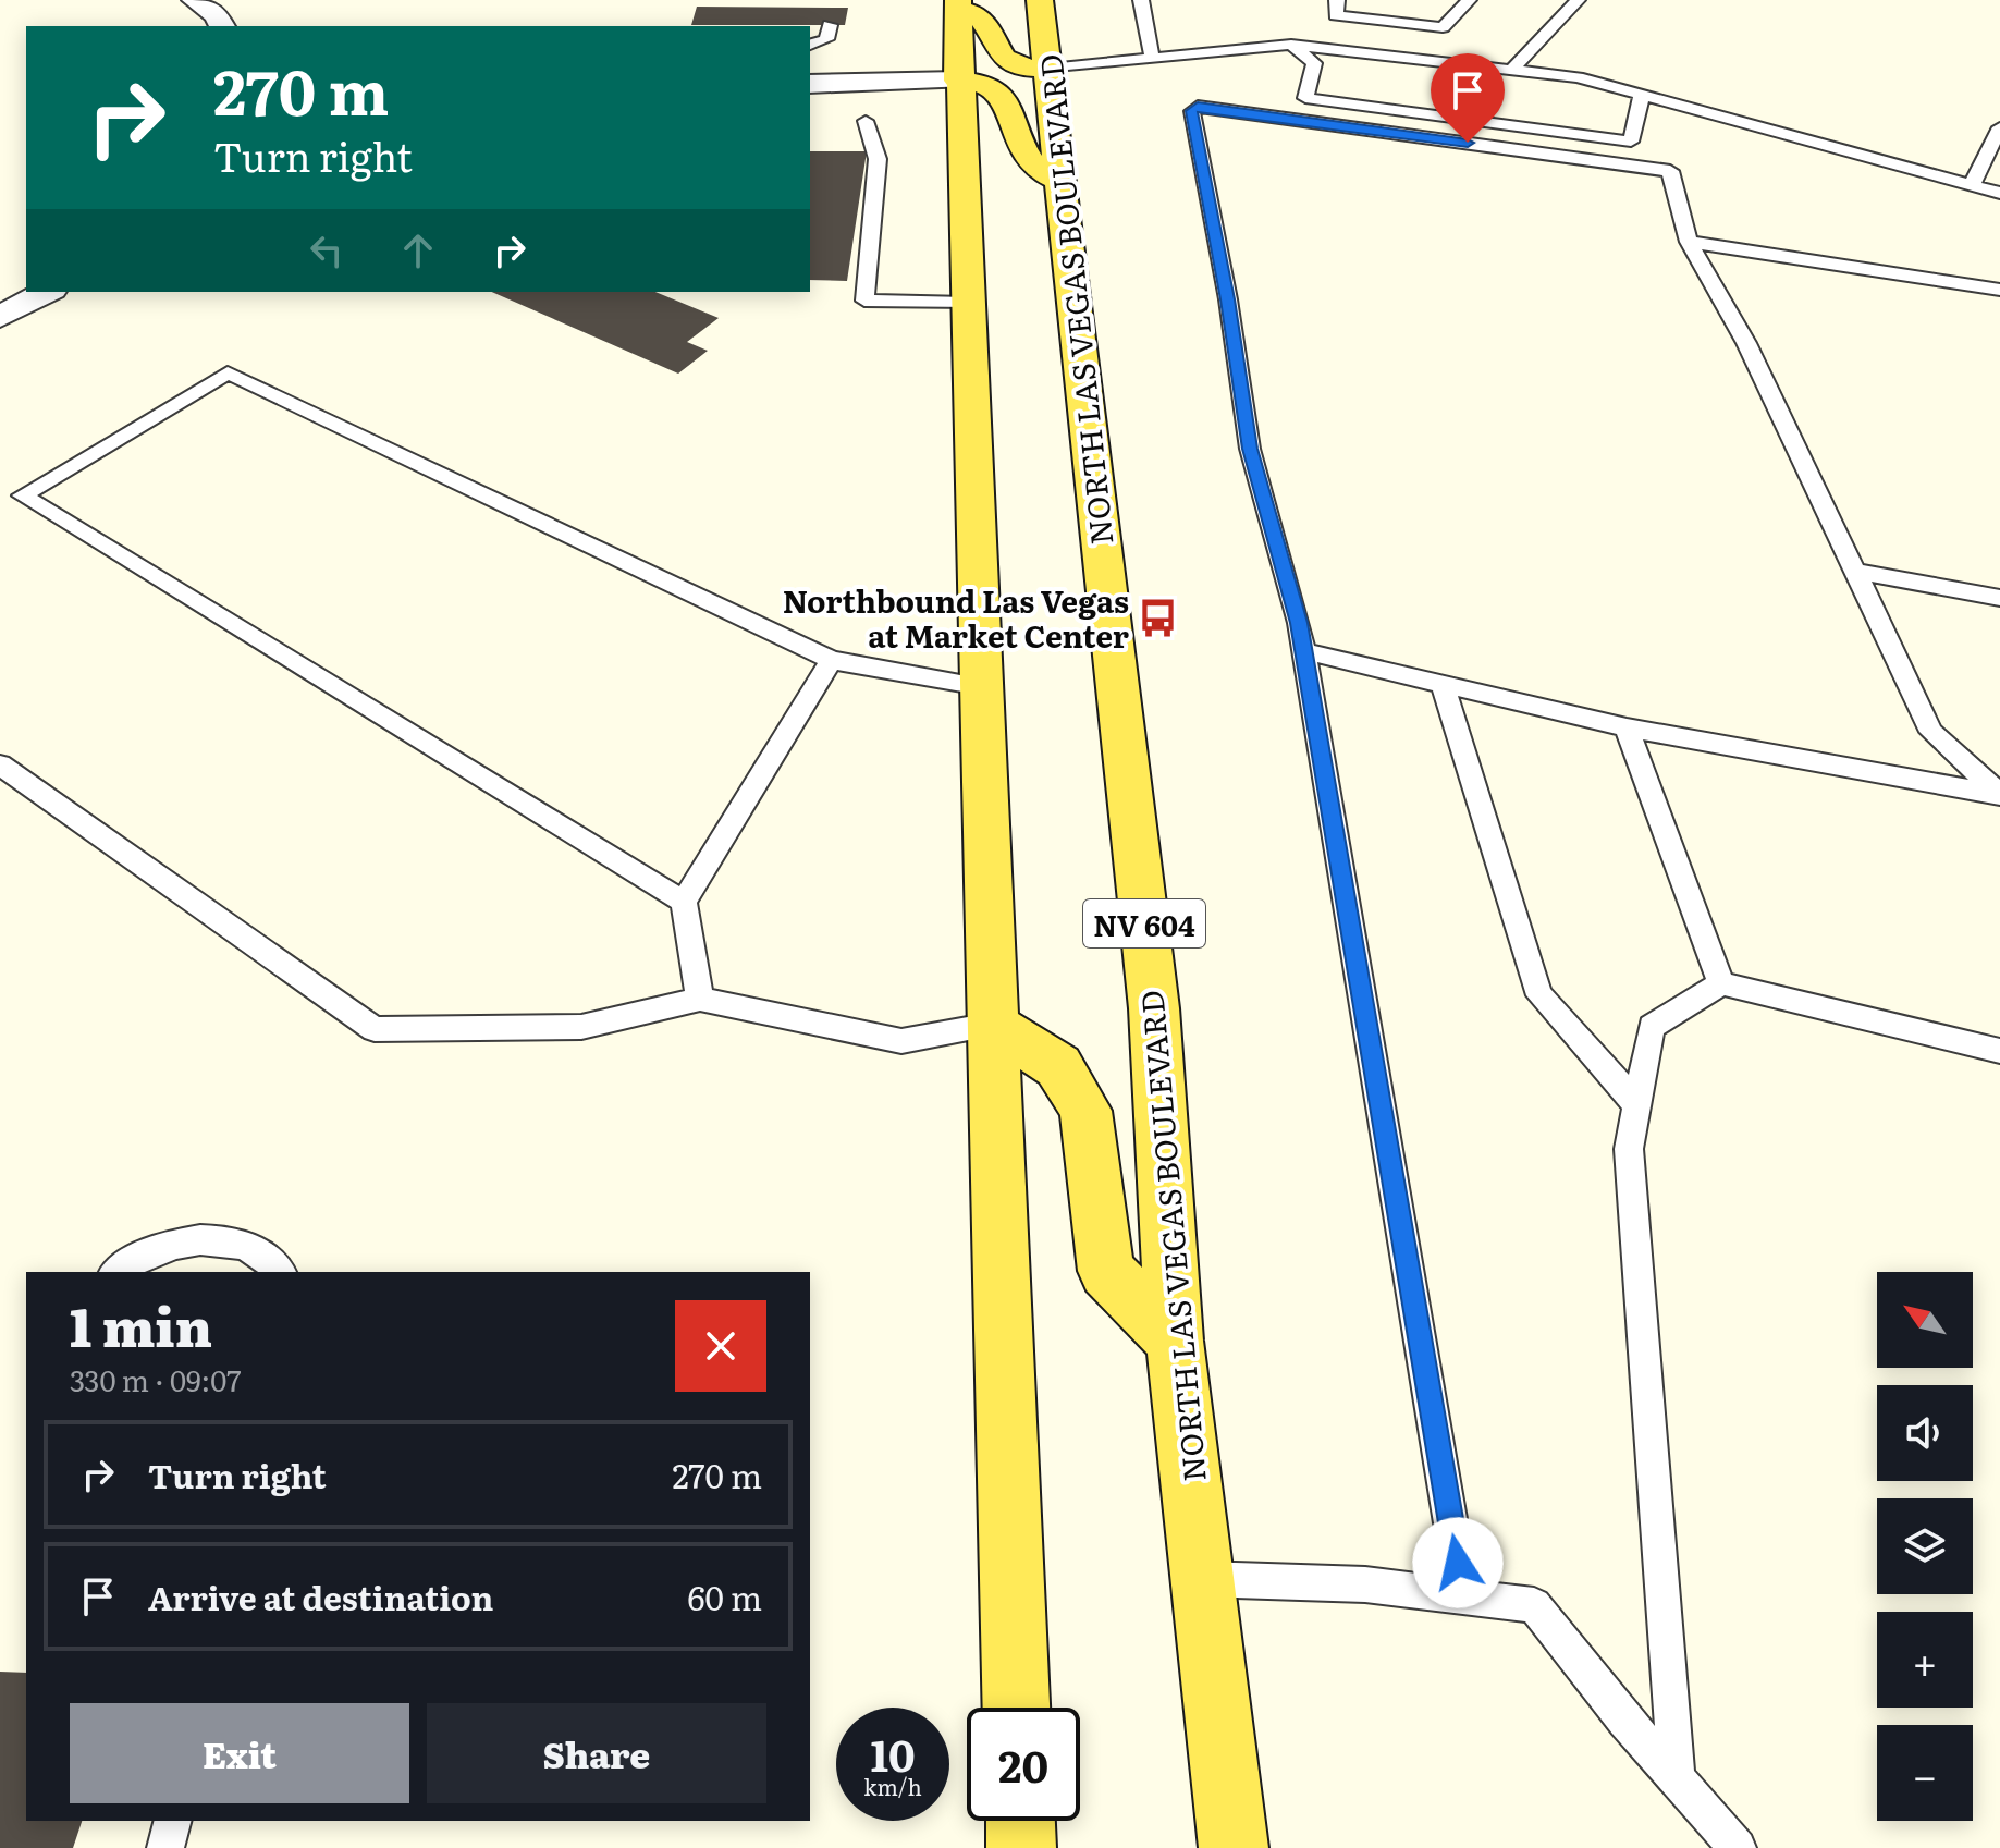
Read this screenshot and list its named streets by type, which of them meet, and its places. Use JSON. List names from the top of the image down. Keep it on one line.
{"streets":{"main road":["NORTH LAS VEGAS BOULEVARD","NV 604"]},"places":{"bus stop":["Northbound Las Vegas at Market Center"]},"north":"top left","page":{"turn":["270 m","Turn right"],"map_buttons":["+","−"],"heading":["1 min","330 m · 09:07"],"list":[{"name":"Turn right","value":"270 m"},{"name":"Arrive at destination","value":"60 m"}],"buttons":["Exit","Share"],"speed":"10 km/h","limit":"20"}}
